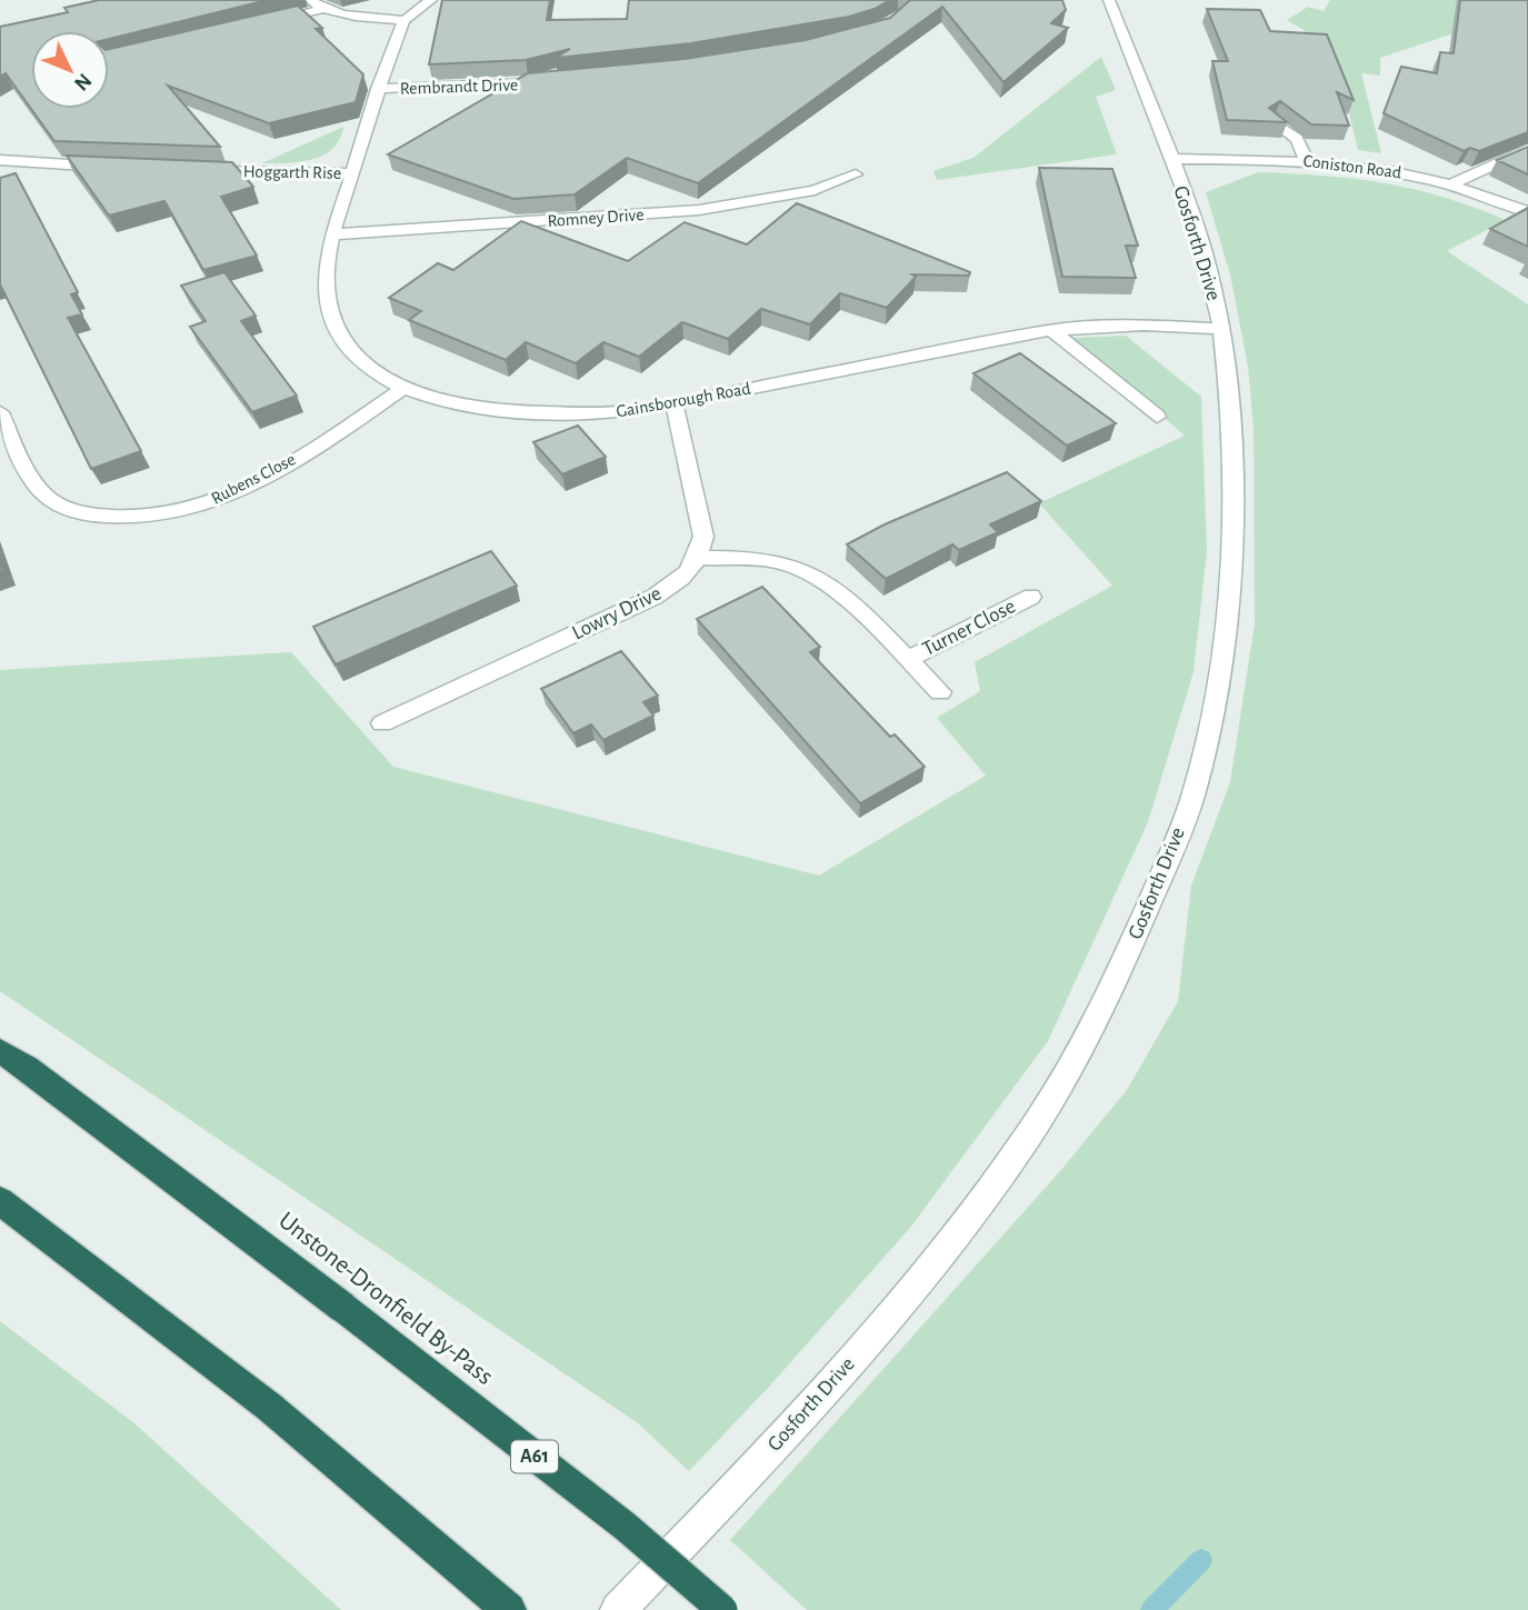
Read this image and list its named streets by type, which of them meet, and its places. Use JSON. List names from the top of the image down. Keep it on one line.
{"streets":{"highway":["Unstone-Dronfield By-Pass","A61"],"street":["Rembrandt Drive","Coniston Road","Hoggarth Rise","Romney Drive","Gosforth Drive","Gainsborough Road","Rubens Close","Lowry Drive","Turner Close"]},"crossings":[["Rembrandt Drive","Gainsborough Road"],["Coniston Road","Gosforth Drive"],["Hoggarth Rise","Gainsborough Road"],["Romney Drive","Gainsborough Road"],["Gosforth Drive","Gainsborough Road"],["Gainsborough Road","Rubens Close"],["Lowry Drive","Turner Close"]],"north":"bottom right"}
